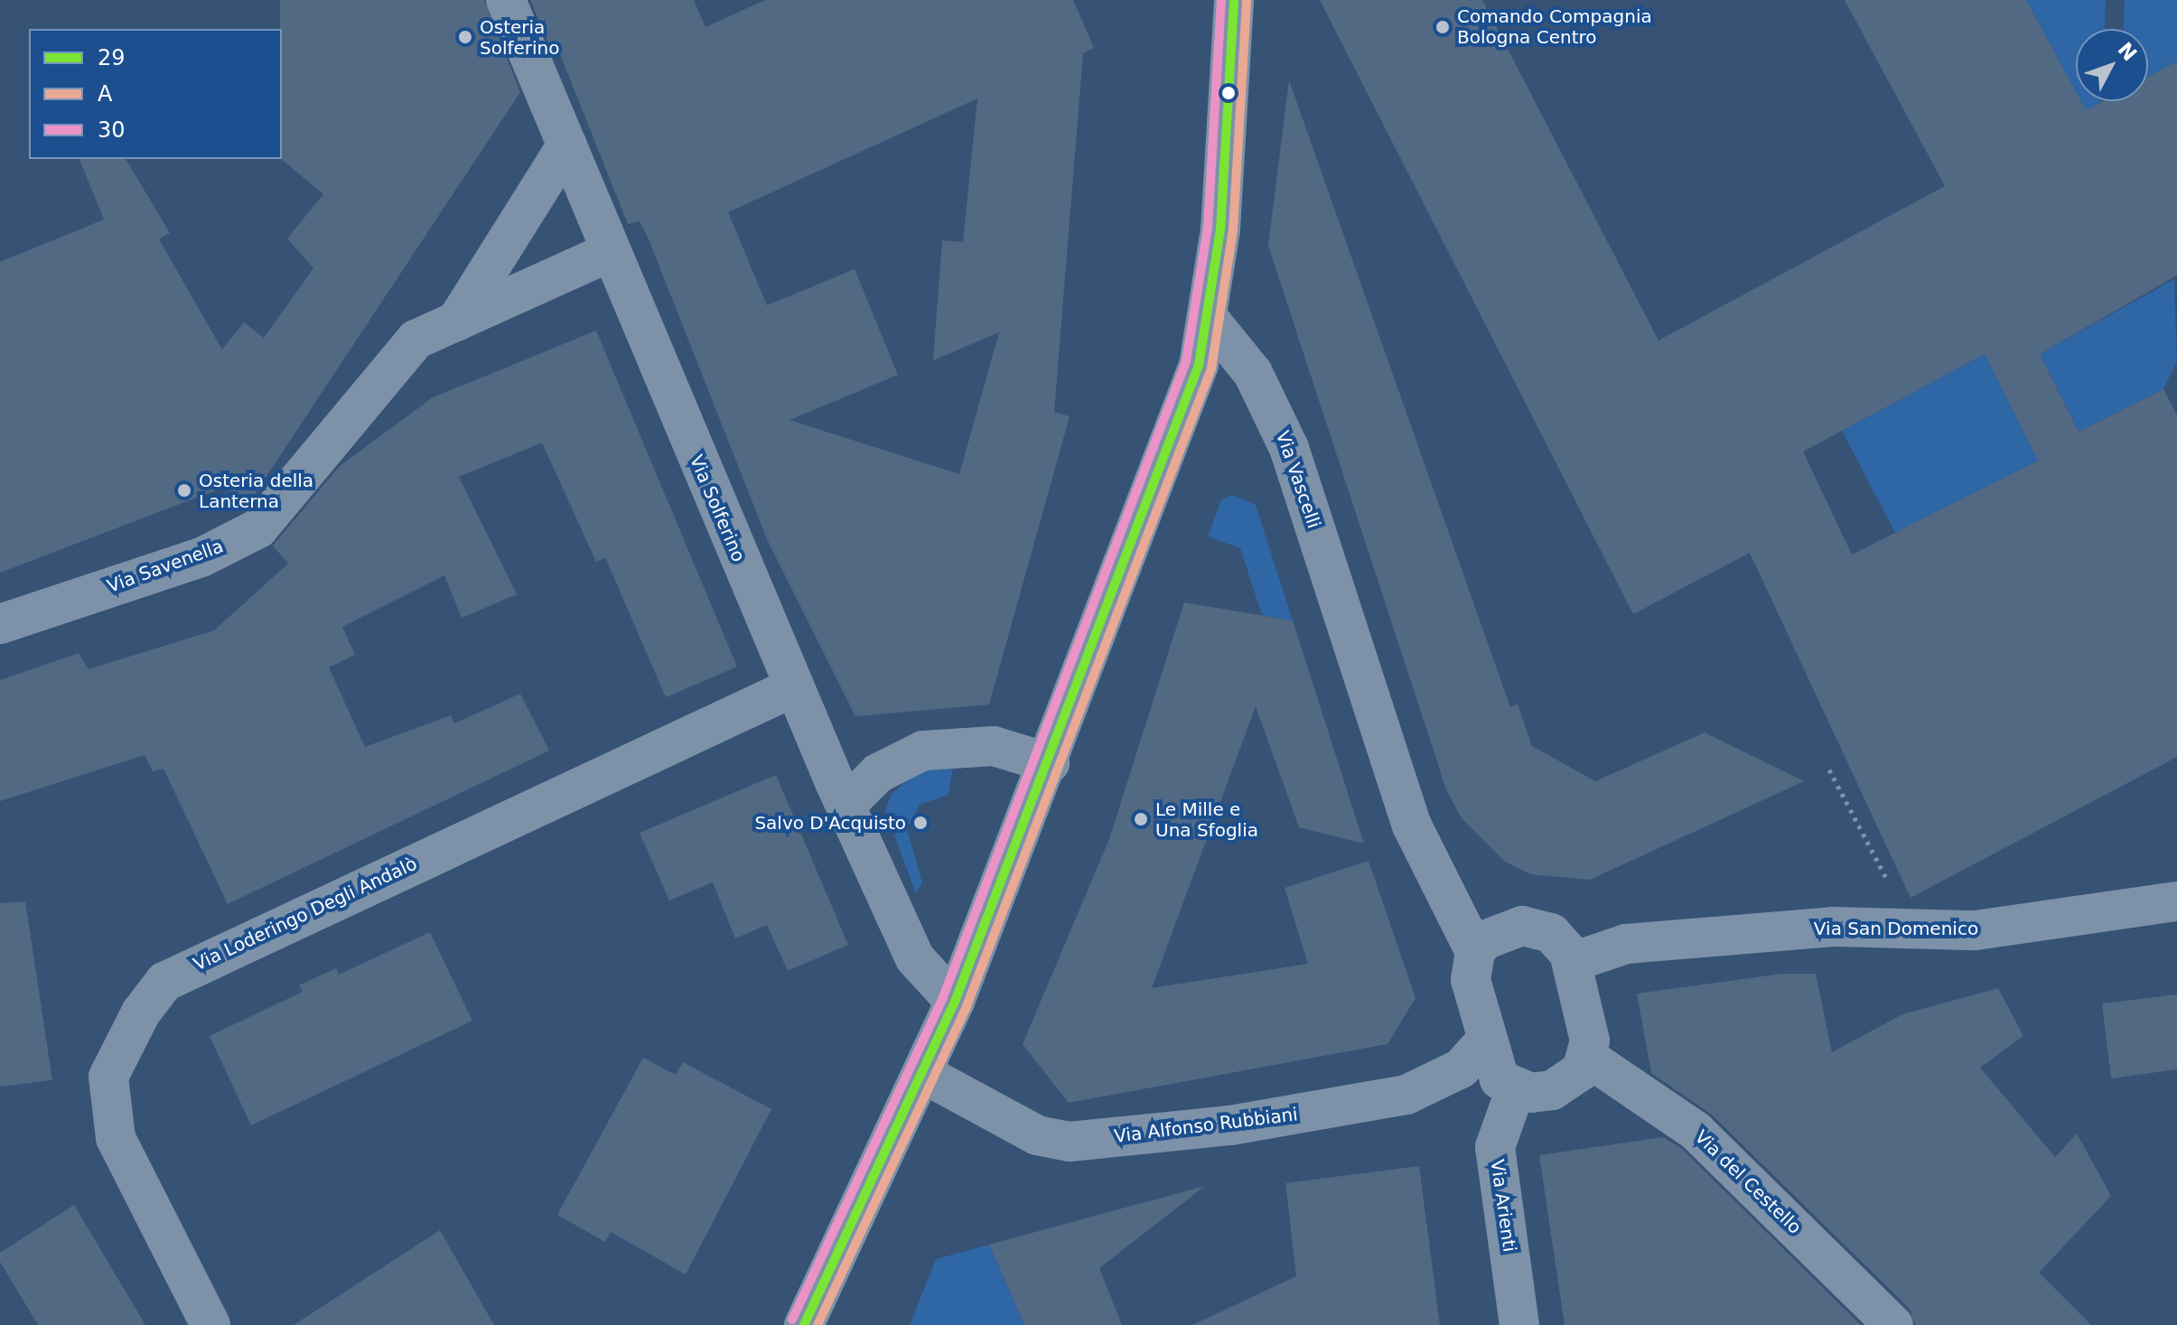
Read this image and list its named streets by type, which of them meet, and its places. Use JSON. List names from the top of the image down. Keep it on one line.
{"streets":{"street":["Via Vascelli","Via Solferino","Via Savenella","Via Loderingo Degli Andalò","Via San Domenico","Via Alfonso Rubbiani","Via del Cestello","Via Arienti"]},"crossings":[["Via Vascelli","Via San Domenico"],["Via Vascelli","Via Alfonso Rubbiani"],["Via Vascelli","Via del Cestello"],["Via Vascelli","Via Arienti"],["Via Solferino","Via Savenella"],["Via Solferino","Via Loderingo Degli Andalò"],["Via San Domenico","Via Alfonso Rubbiani"],["Via San Domenico","Via del Cestello"],["Via San Domenico","Via Arienti"],["Via Alfonso Rubbiani","Via del Cestello"],["Via Alfonso Rubbiani","Via Arienti"],["Via del Cestello","Via Arienti"]],"places":["Comando Compagnia Bologna Centro","Osteria Solferino","Osteria della Lanterna","Le Mille e Una Sfoglia","Salvo D'Acquisto"],"lines":["transit line 29","transit line 30","transit line A"],"legend":["29","A","30"],"north":"top right"}
